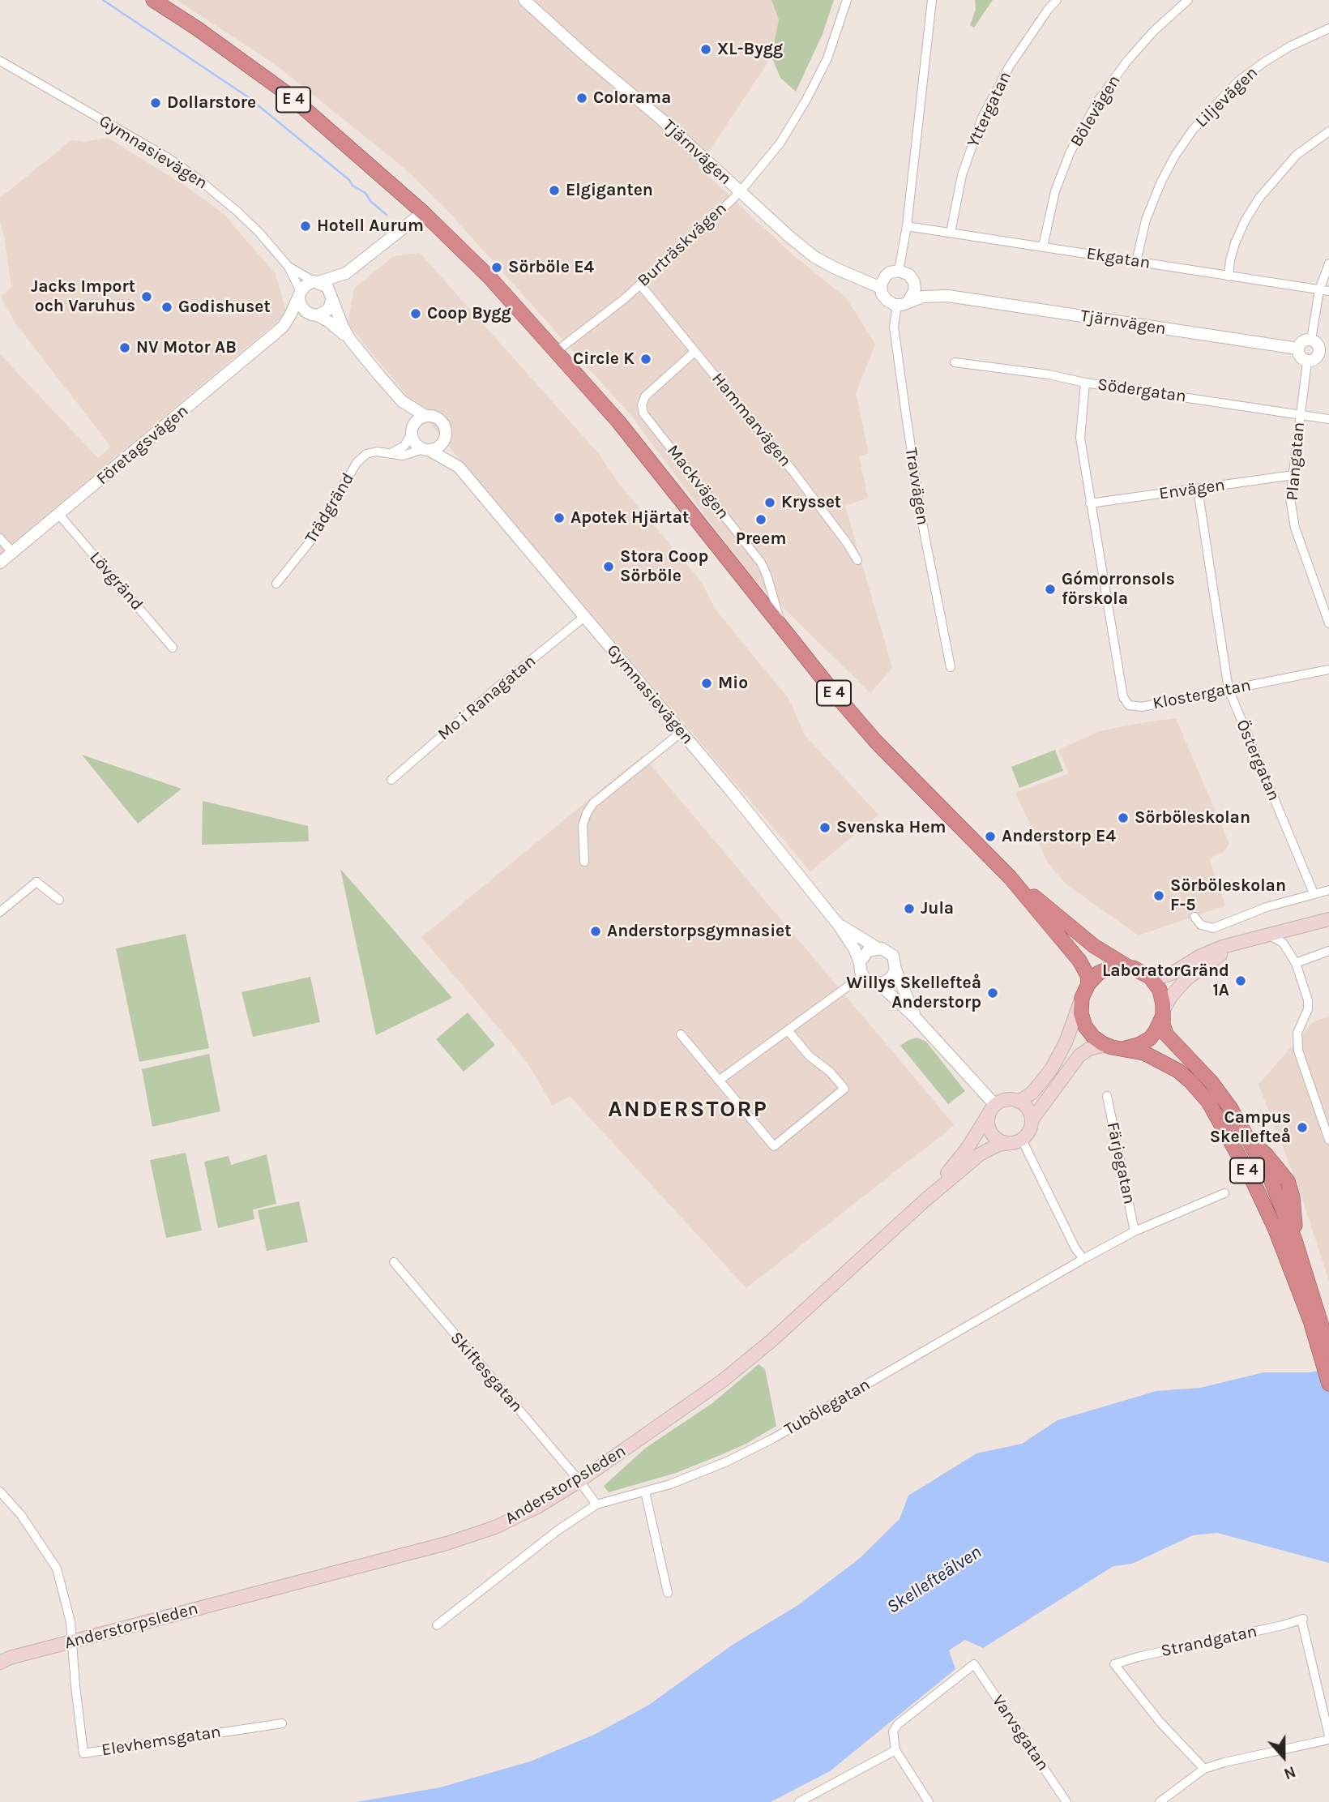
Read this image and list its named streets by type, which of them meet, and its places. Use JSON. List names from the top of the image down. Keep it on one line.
{"streets":{"highway":["E 4"],"main road":["Anderstorpsleden"],"street":["Liljevägen","Yttergatan","Bölevägen","Gymnasievägen","Tjärnvägen","Burträskvägen","Ekgatan","Södergatan","Hammarvägen","Företagsvägen","Plangatan","Mackvägen","Travvägen","Envägen","Trädgränd","Lövgränd","Klostergatan","Mo i Ranagatan","Östergatan","Färjegatan","Skiftesgatan","Tubölegatan","Strandgatan","Varvsgatan","Elevhemsgatan"]},"crossings":[["Liljevägen","Ekgatan"],["E 4","Burträskvägen"],["E 4","Mackvägen"],["Yttergatan","Ekgatan"],["Bölevägen","Ekgatan"],["Gymnasievägen","Trädgränd"],["Gymnasievägen","Mo i Ranagatan"],["Tjärnvägen","Burträskvägen"],["Tjärnvägen","Plangatan"],["Tjärnvägen","Travvägen"],["Burträskvägen","Hammarvägen"],["Södergatan","Plangatan"],["Södergatan","Klostergatan"],["Hammarvägen","Mackvägen"],["Företagsvägen","Lövgränd"],["Plangatan","Envägen"],["Envägen","Klostergatan"],["Envägen","Östergatan"],["Klostergatan","Östergatan"],["Färjegatan","Tubölegatan"],["Skiftesgatan","Tubölegatan"],["Skiftesgatan","Anderstorpsleden"],["Anderstorpsleden","Elevhemsgatan"]],"districts":["ANDERSTORP"],"water":["Skellefteälven"],"places":["XL-Bygg","Colorama","Dollarstore","Elgiganten","Hotell Aurum","Sörböle E4","Jacks Import och Varuhus","Godishuset","Coop Bygg","NV Motor AB","Circle K","Krysset","Apotek Hjärtat","Preem","Stora Coop Sörböle","Gómorronsols förskola","Mio","Sörböleskolan","Svenska Hem","Anderstorp E4","Sörböleskolan F-5","Jula","Anderstorpsgymnasiet","LaboratorGränd 1A","Willys Skellefteå Anderstorp","Campus Skellefteå"],"north":"bottom"}
